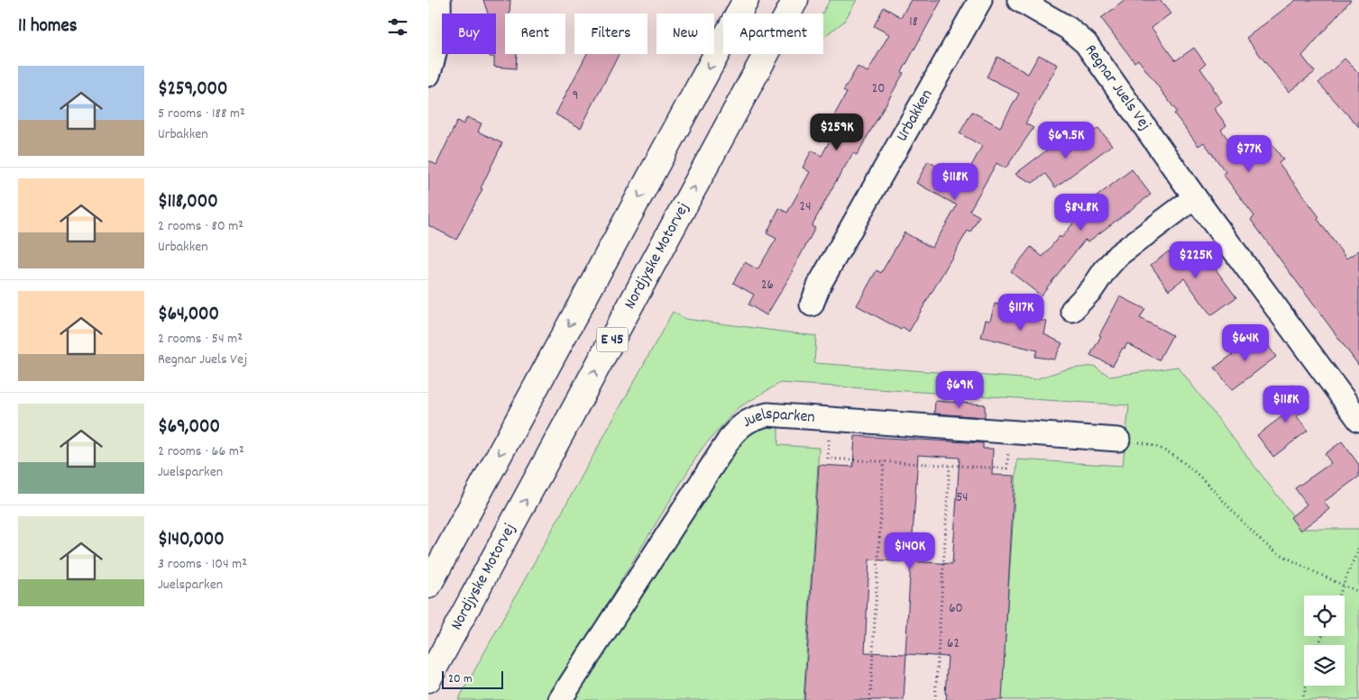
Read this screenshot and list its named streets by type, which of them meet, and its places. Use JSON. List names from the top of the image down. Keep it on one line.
{"streets":{"highway":["Nordjyske Motorvej","E 45"],"street":["Regnar Juels Vej","Urbakken","Juelsparken"]},"house_numbers":["18","20","9","24","26","54","60","62"],"scale_bar":"20 m","page":{"heading":"11 homes","chip":["Buy","Rent","Filters","New","Apartment"],"list":[{"name":"$259,000","note":"5 rooms · 188 m² · Urbakken"},{"name":"$118,000","note":"2 rooms · 80 m² · Urbakken"},{"name":"$64,000","note":"2 rooms · 54 m² · Regnar Juels Vej"},{"name":"$69,000","note":"2 rooms · 66 m² · Juelsparken"},{"name":"$140,000","note":"3 rooms · 104 m² · Juelsparken"}],"price":["$259K","$69.5K","$77K","$118K","$84.8K","$225K","$117K","$64K","$69K","$118K","$140K"],"scale":"20 m"}}
